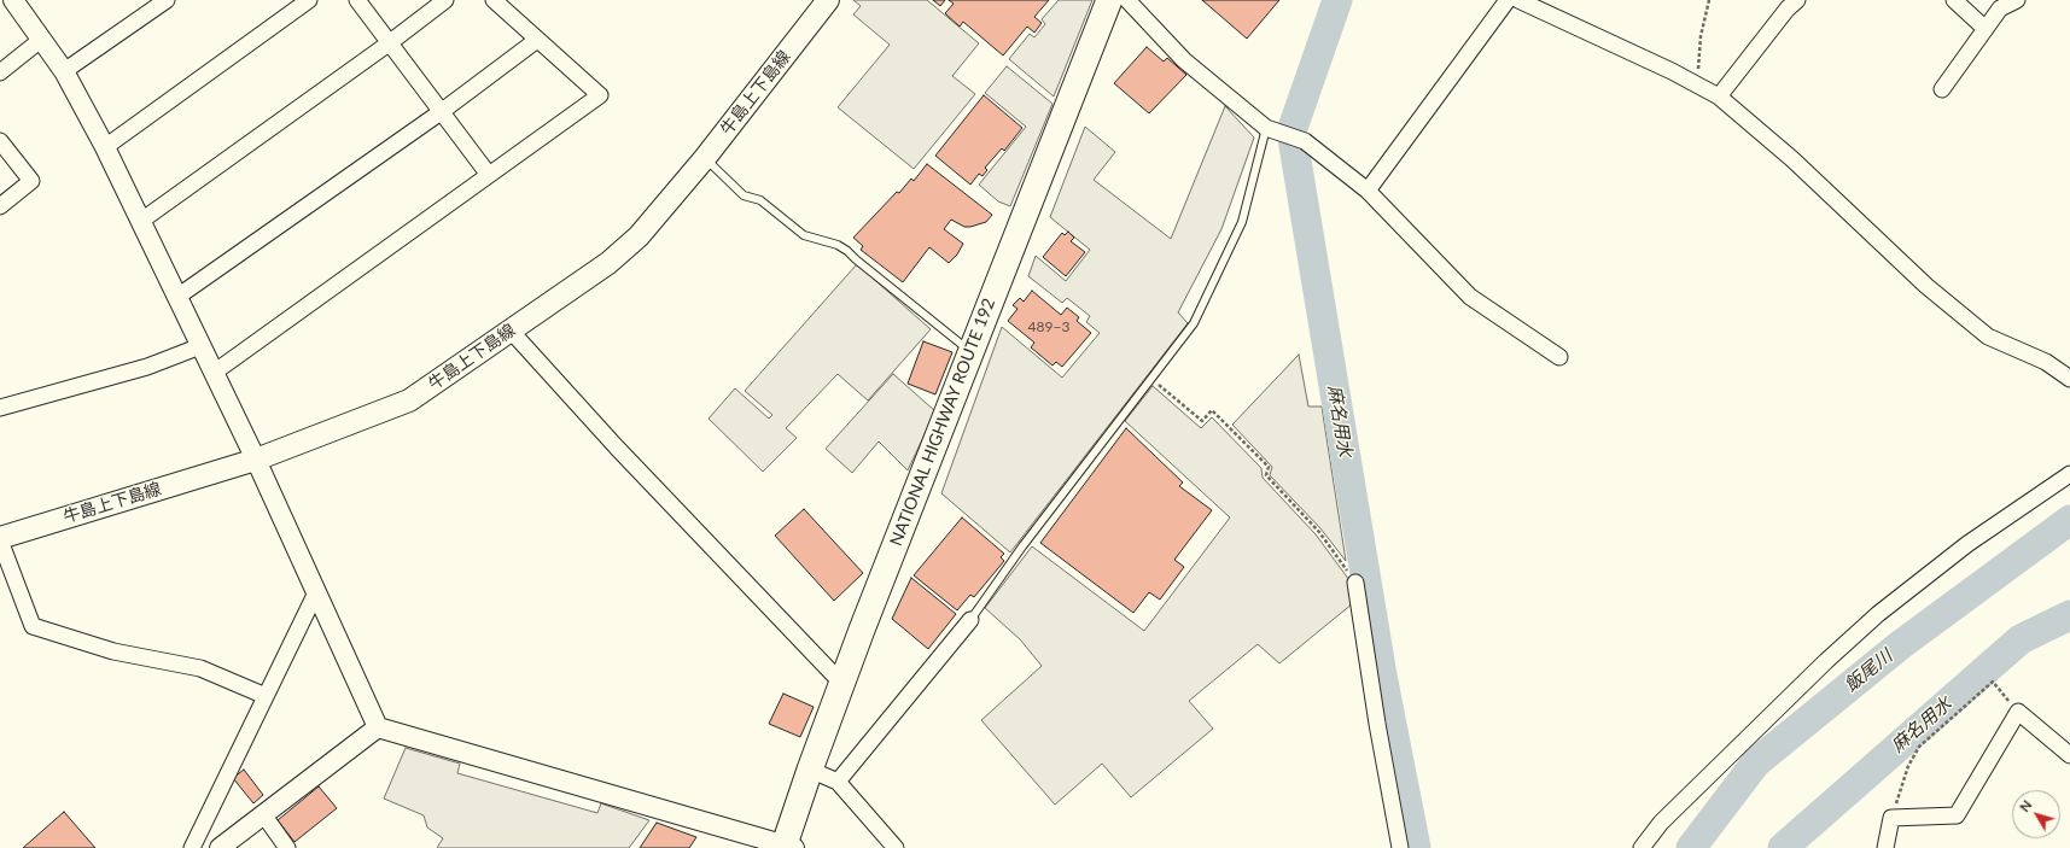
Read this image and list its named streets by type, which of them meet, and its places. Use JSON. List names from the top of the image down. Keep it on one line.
{"streets":{"highway":["NATIONAL HIGHWAY ROUTE 192"],"main road":["牛島上下島線"]},"water":["麻名用水","飯尾川"],"house_numbers":["489−3"],"north":"top left"}
